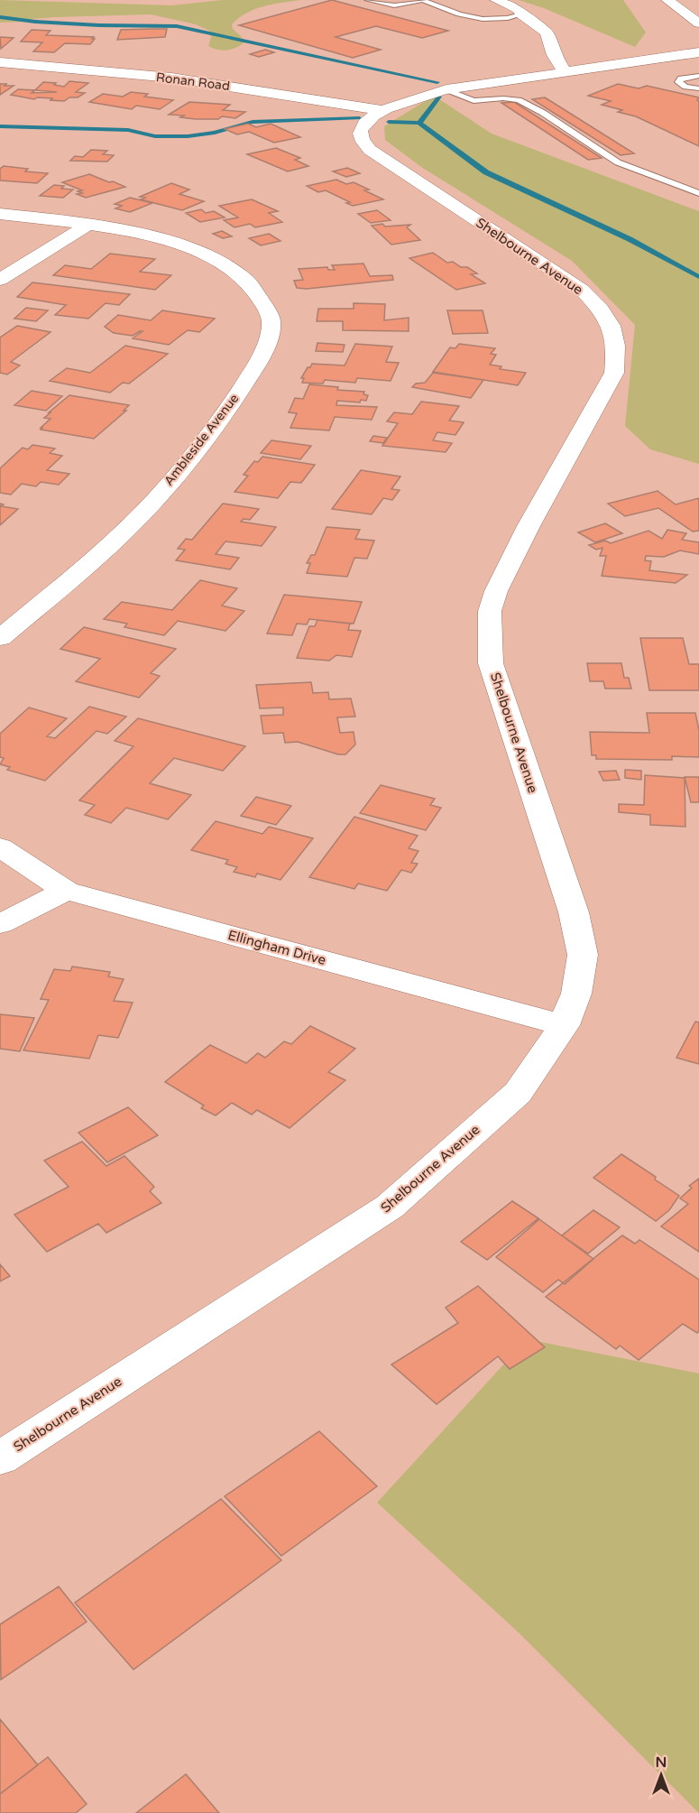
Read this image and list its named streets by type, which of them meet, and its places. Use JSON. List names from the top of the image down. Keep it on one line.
{"streets":{"street":["Ronan Road","Shelbourne Avenue","Ambleside Avenue","Ellingham Drive"]},"crossings":[["Ronan Road","Shelbourne Avenue"],["Shelbourne Avenue","Ellingham Drive"]],"north":"top"}
